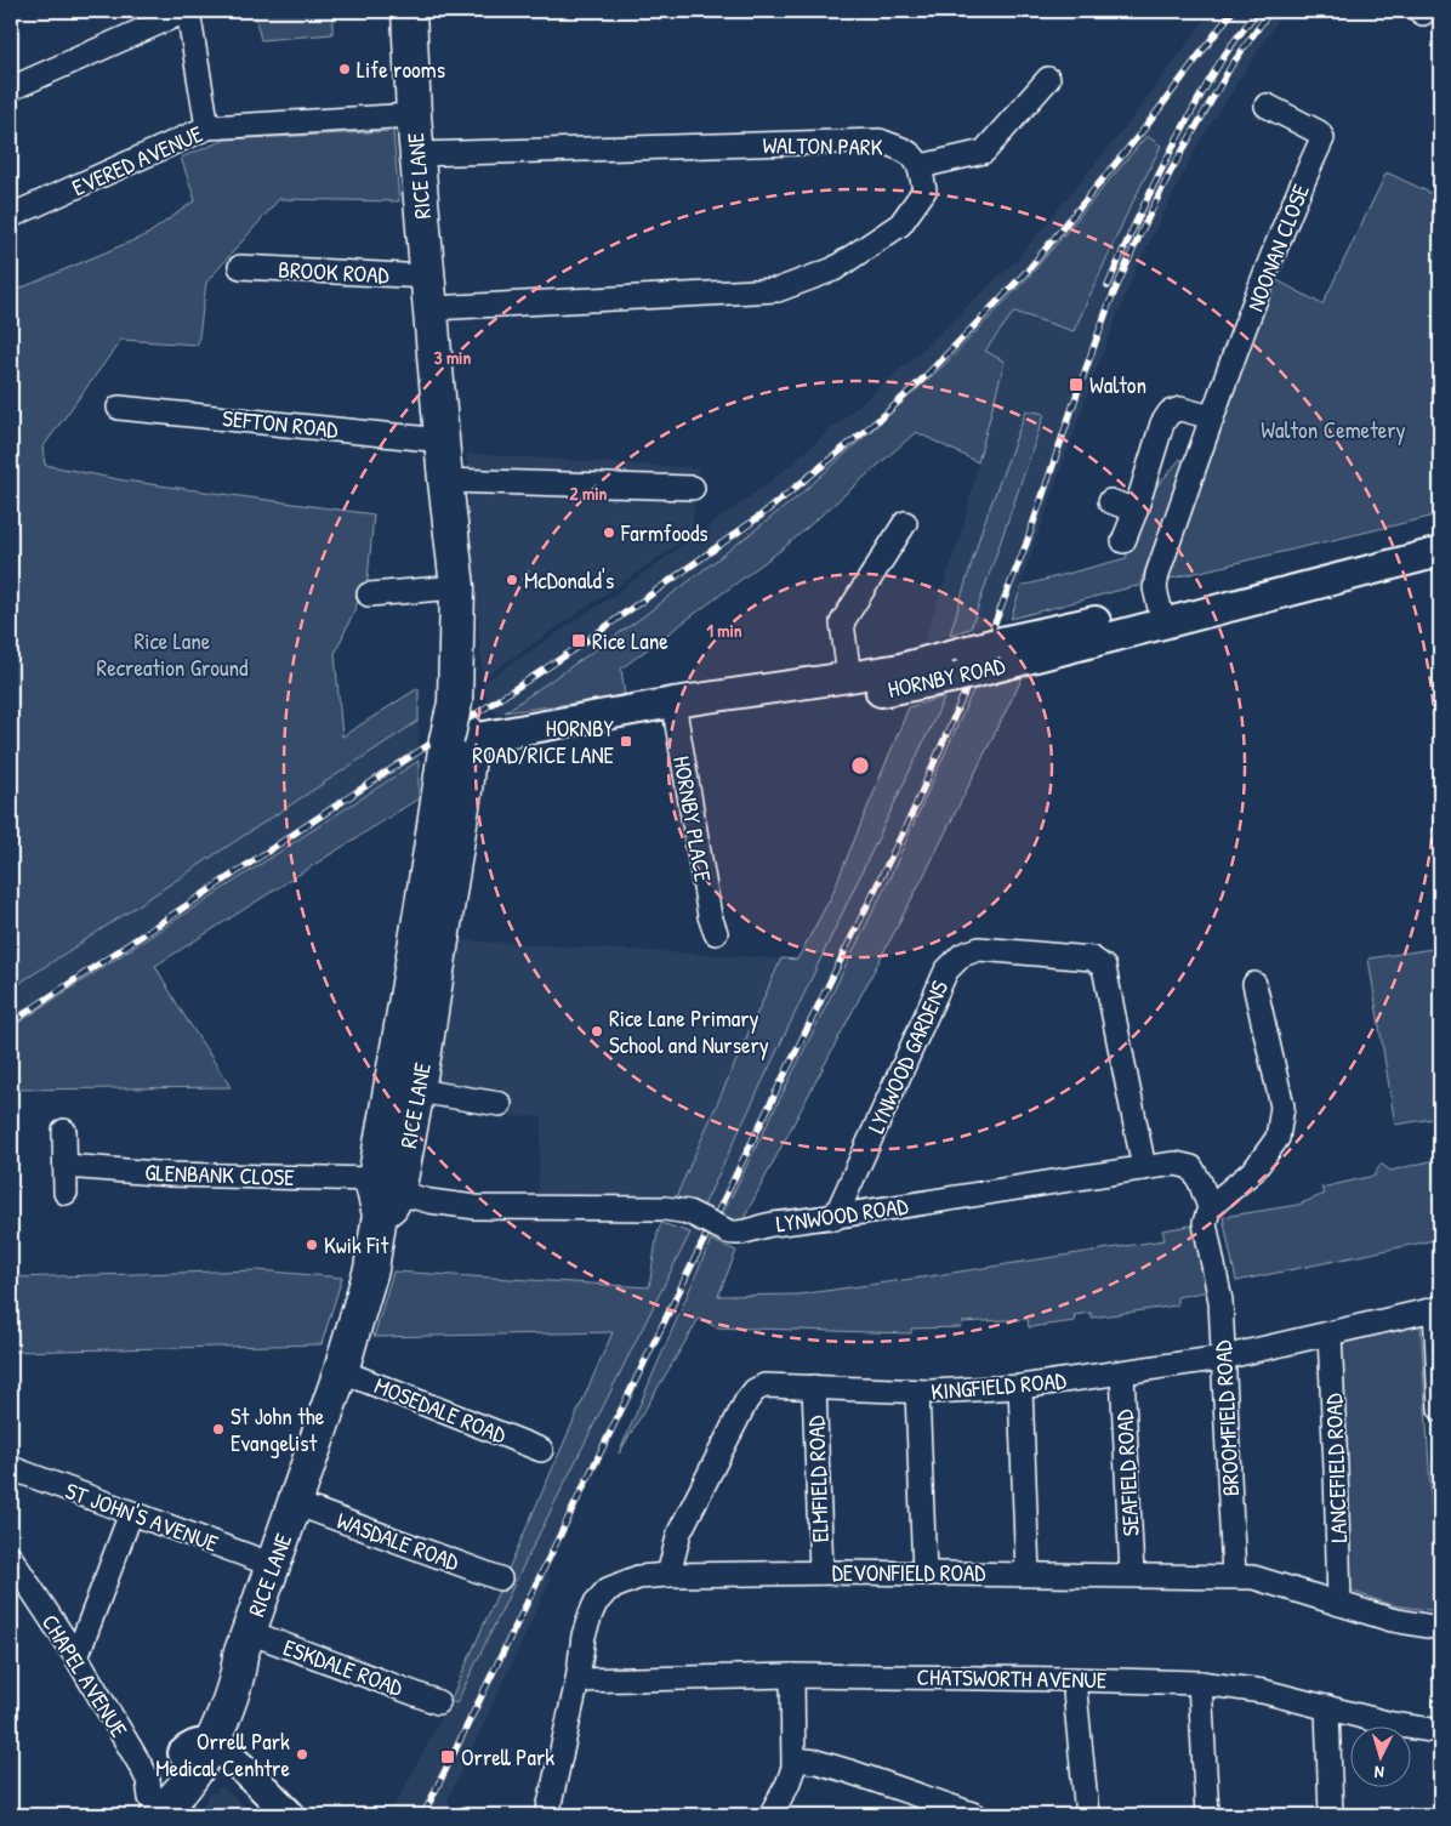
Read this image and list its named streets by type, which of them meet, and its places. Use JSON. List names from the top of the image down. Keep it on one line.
{"streets":{"highway":["RICE LANE"],"main road":["HORNBY ROAD"],"street":["WALTON PARK","EVERED AVENUE","NOONAN CLOSE","BROOK ROAD","SEFTON ROAD","HORNBY PLACE","LYNWOOD GARDENS","GLENBANK CLOSE","LYNWOOD ROAD","KINGFIELD ROAD","MOSEDALE ROAD","BROOMFIELD ROAD","LANCEFIELD ROAD","SEAFIELD ROAD","ELMFIELD ROAD","ST JOHN'S AVENUE","WASDALE ROAD","DEVONFIELD ROAD","ESKDALE ROAD","CHAPEL AVENUE","CHATSWORTH AVENUE"]},"crossings":[["WALTON PARK","RICE LANE"],["EVERED AVENUE","RICE LANE"],["RICE LANE","BROOK ROAD"],["RICE LANE","SEFTON ROAD"],["RICE LANE","HORNBY ROAD"],["RICE LANE","GLENBANK CLOSE"],["RICE LANE","LYNWOOD ROAD"],["RICE LANE","MOSEDALE ROAD"],["RICE LANE","ST JOHN'S AVENUE"],["RICE LANE","WASDALE ROAD"],["RICE LANE","ESKDALE ROAD"],["RICE LANE","CHAPEL AVENUE"],["NOONAN CLOSE","HORNBY ROAD"],["HORNBY ROAD","HORNBY PLACE"],["LYNWOOD GARDENS","LYNWOOD ROAD"],["GLENBANK CLOSE","LYNWOOD ROAD"],["LYNWOOD ROAD","BROOMFIELD ROAD"],["KINGFIELD ROAD","BROOMFIELD ROAD"],["KINGFIELD ROAD","LANCEFIELD ROAD"],["KINGFIELD ROAD","SEAFIELD ROAD"],["KINGFIELD ROAD","ELMFIELD ROAD"],["KINGFIELD ROAD","DEVONFIELD ROAD"],["BROOMFIELD ROAD","DEVONFIELD ROAD"],["LANCEFIELD ROAD","DEVONFIELD ROAD"],["SEAFIELD ROAD","DEVONFIELD ROAD"],["ELMFIELD ROAD","DEVONFIELD ROAD"],["DEVONFIELD ROAD","CHATSWORTH AVENUE"]],"parks":["Walton Cemetery","Rice Lane Recreation Ground"],"places":{"other":["Life rooms","Farmfoods","McDonald's","Rice Lane Primary School and Nursery","Kwik Fit","St John the Evangelist","Orrell Park Medical Cenhtre"],"transit":["Walton","Rice Lane","HORNBY ROAD/RICE LANE","Orrell Park"]},"north":"bottom","rings":["3 min","2 min","1 min"]}
